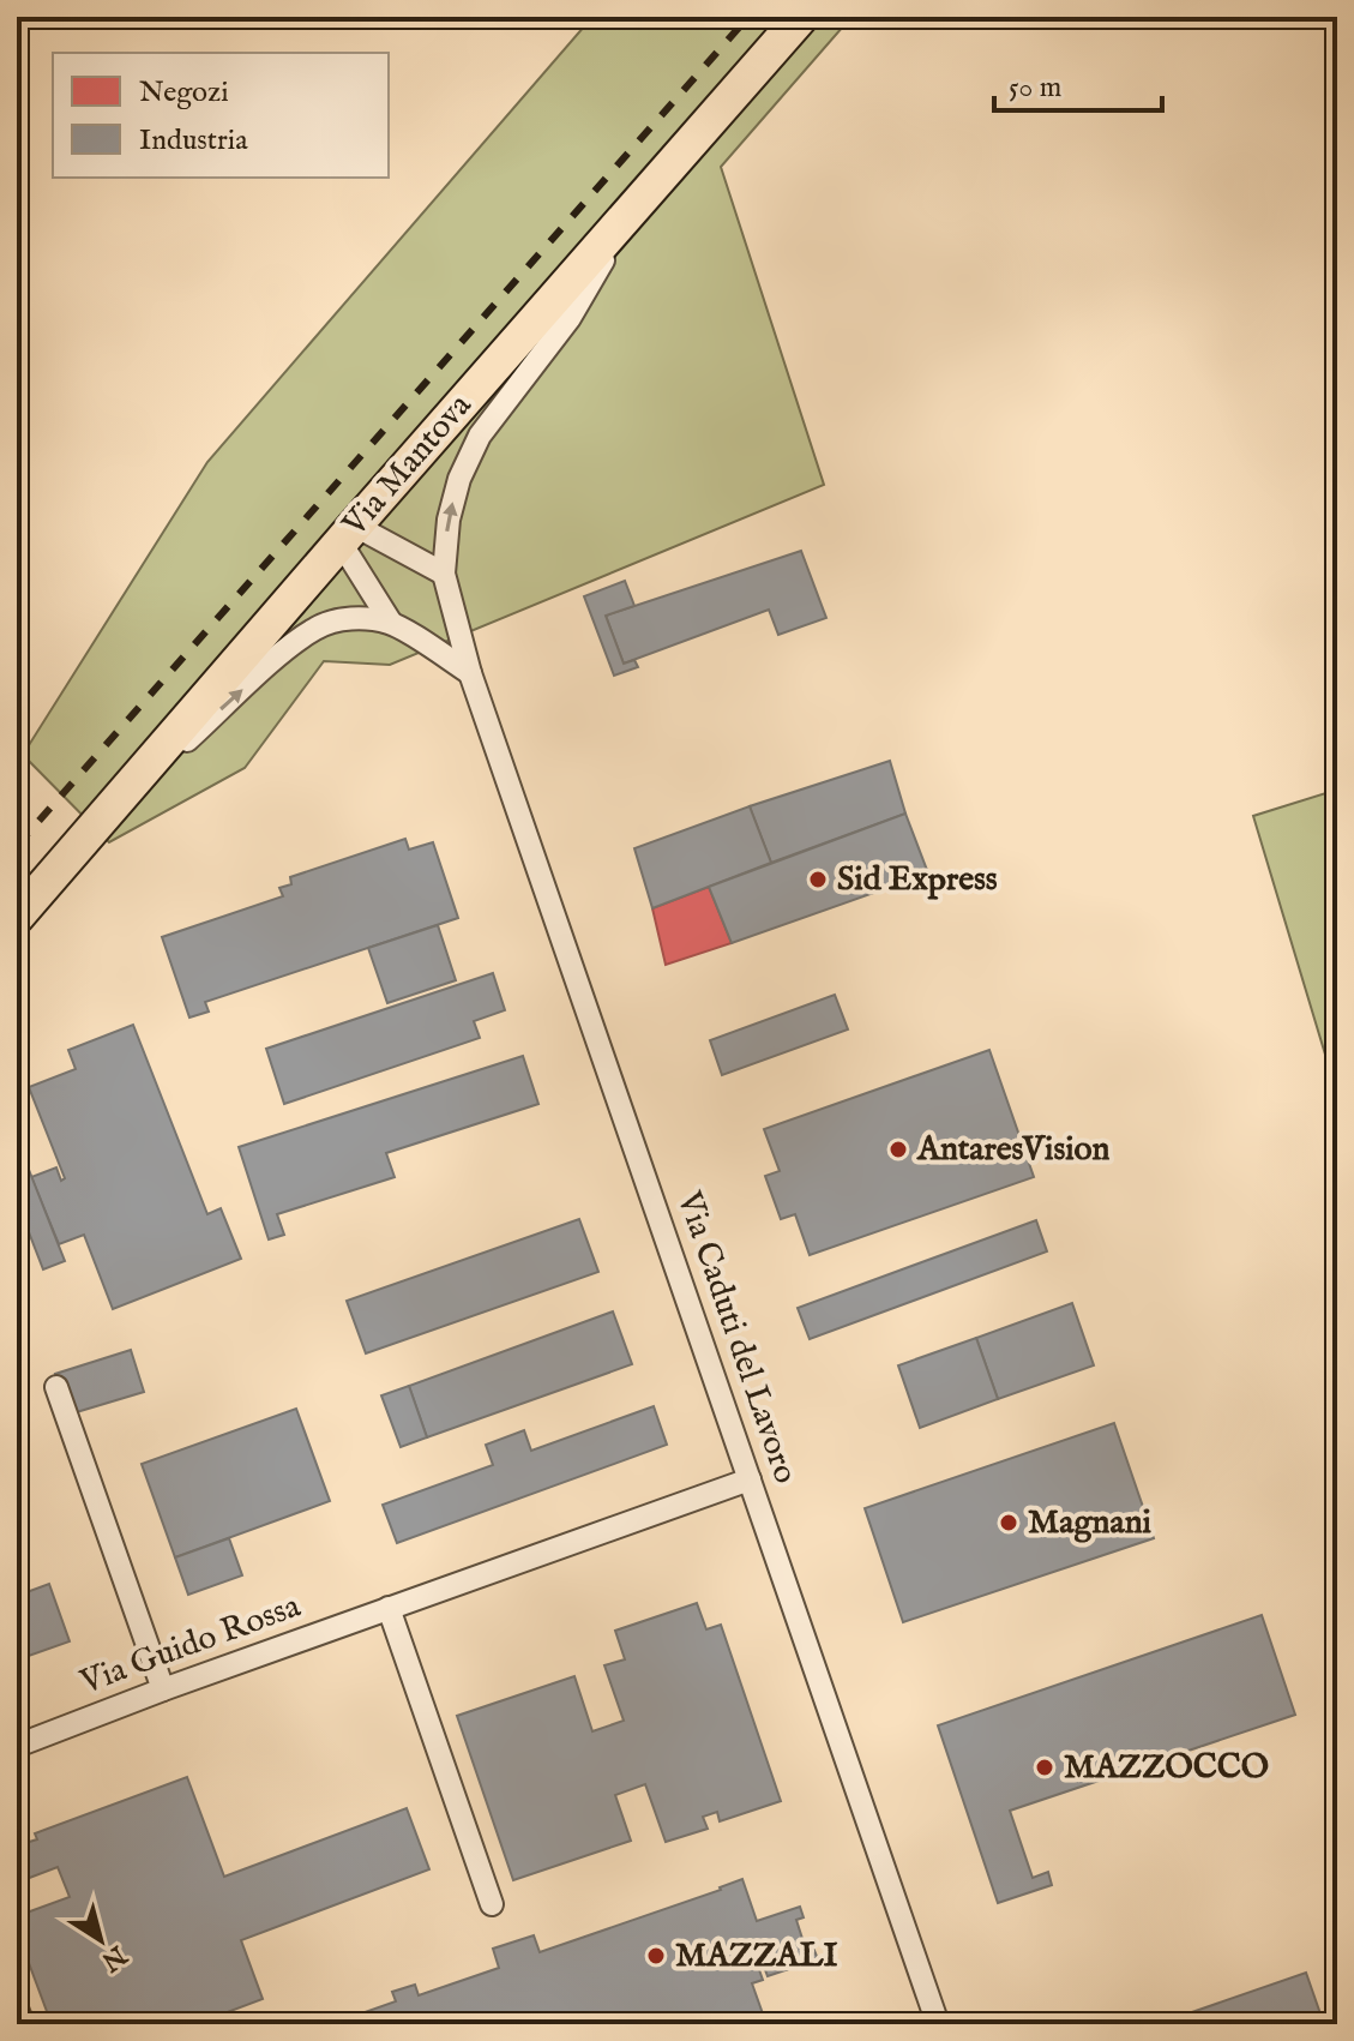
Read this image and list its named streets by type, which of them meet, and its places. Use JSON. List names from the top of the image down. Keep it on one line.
{"streets":{"main road":["Via Mantova"],"street":["Via Caduti del Lavoro","Via Guido Rossa"]},"crossings":[["Via Mantova","Via Caduti del Lavoro"],["Via Caduti del Lavoro","Via Guido Rossa"]],"places":["Sid Express","AntaresVision","Magnani","MAZZOCCO","MAZZALI"],"legend":["Negozi","Industria"],"scale_bar":"50 m","north":"bottom right"}
